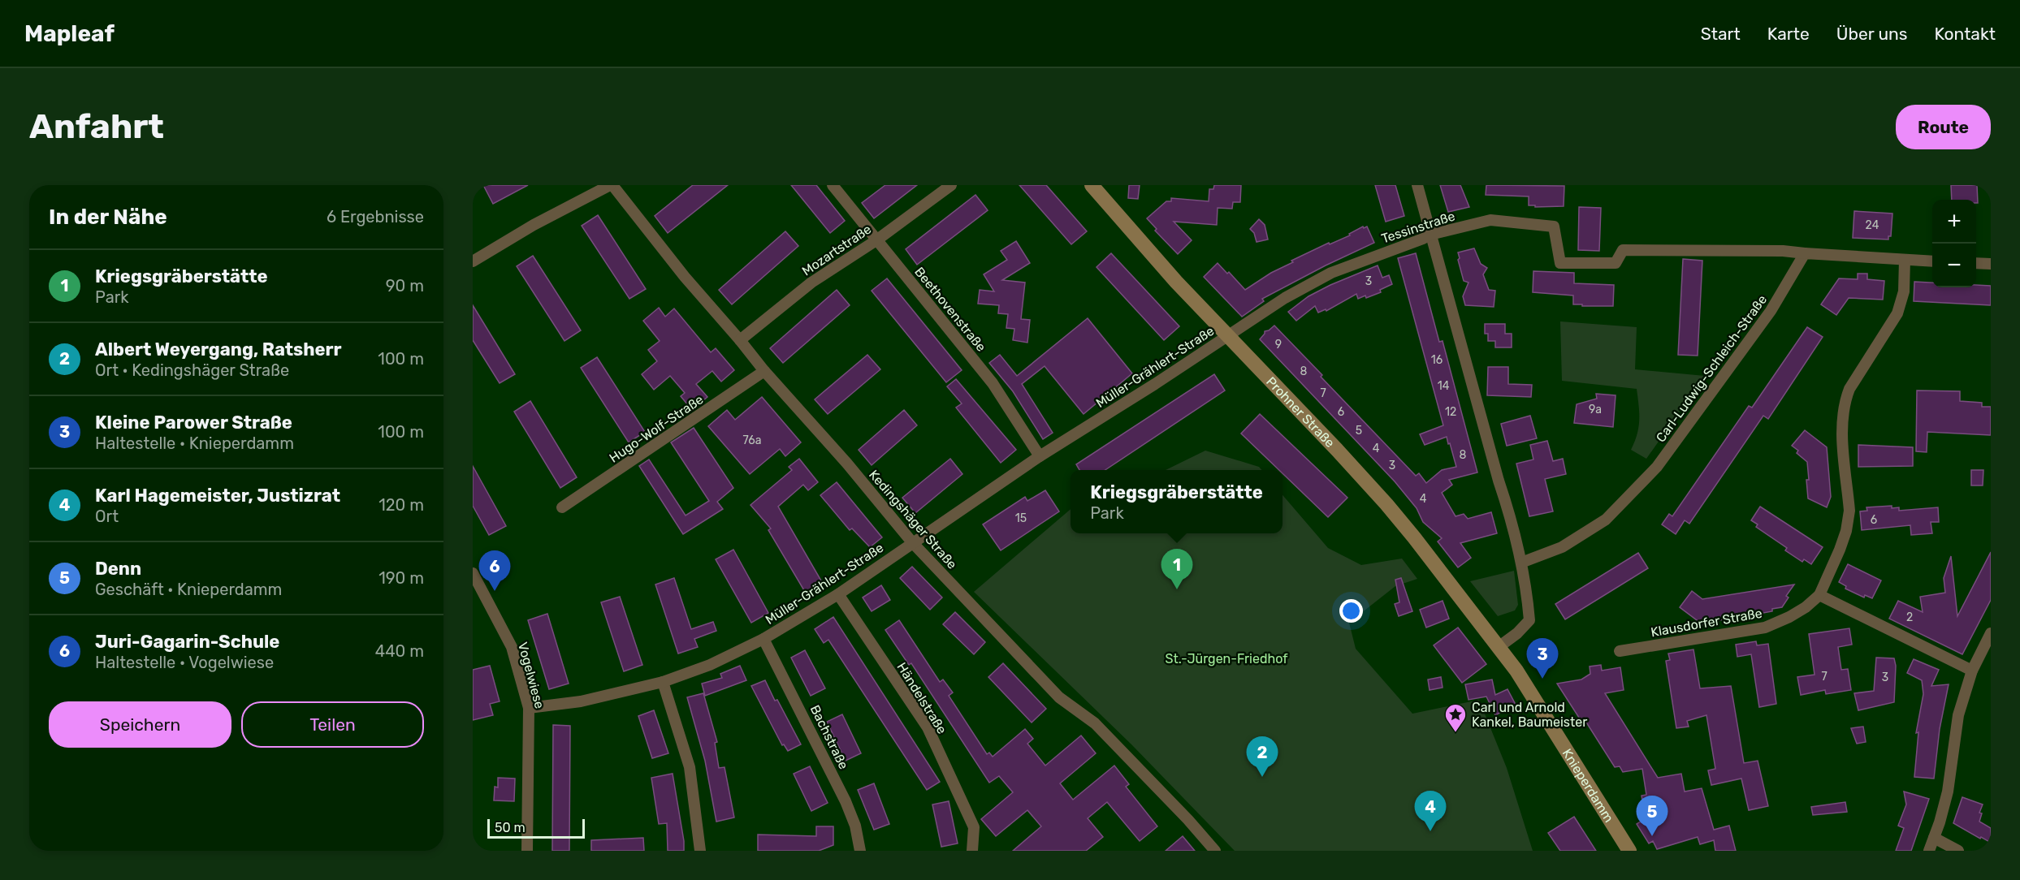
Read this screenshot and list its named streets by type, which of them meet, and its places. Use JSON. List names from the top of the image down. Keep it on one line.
{"streets":{"main road":["Prohner Straße","Knieperdamm"],"street":["Tessinstraße","Mozartstraße","Beethovenstraße","Müller-Grählert-Straße","Carl-Ludwig-Schleich-Straße","Hugo-Wolf-Straße","Kedingshäger Straße","Klausdorfer Straße","Vogelwiese","Händelstraße","Bachstraße"]},"crossings":[["Tessinstraße","Müller-Grählert-Straße"],["Tessinstraße","Carl-Ludwig-Schleich-Straße"],["Tessinstraße","Prohner Straße"],["Mozartstraße","Beethovenstraße"],["Mozartstraße","Kedingshäger Straße"],["Beethovenstraße","Müller-Grählert-Straße"],["Müller-Grählert-Straße","Prohner Straße"],["Müller-Grählert-Straße","Kedingshäger Straße"],["Müller-Grählert-Straße","Vogelwiese"],["Müller-Grählert-Straße","Händelstraße"],["Müller-Grählert-Straße","Bachstraße"],["Prohner Straße","Knieperdamm"],["Hugo-Wolf-Straße","Kedingshäger Straße"]],"parks":["St.-Jürgen-Friedhof"],"places":{"place":["Carl und Arnold Kankel, Baumeister"]},"house_numbers":["24","3","9","16","8","14","7","9a","6","12","5","76a","4","8","3","4","15","6","2","7","3"],"scale_bar":"50 m","page":{"header":"Mapleaf","nav":["Start","Karte","Über uns","Kontakt"],"buttons":["Route",["Speichern","Teilen"]],"title":"Anfahrt","heading":["In der Nähe","6 Ergebnisse"],"map_buttons":["+","−"],"list":[{"mark":"1","name":"Kriegsgräberstätte","note":"Park","value":"90 m"},{"mark":"2","name":"Albert Weyergang, Ratsherr","note":"Ort · Kedingshäger Straße","value":"100 m"},{"mark":"3","name":"Kleine Parower Straße","note":"Haltestelle · Knieperdamm","value":"100 m"},{"mark":"4","name":"Karl Hagemeister, Justizrat","note":"Ort","value":"120 m"},{"mark":"5","name":"Denn","note":"Geschäft · Knieperdamm","value":"190 m"},{"mark":"6","name":"Juri-Gagarin-Schule","note":"Haltestelle · Vogelwiese","value":"440 m"}],"popup":["Kriegsgräberstätte","Park"],"pins":["1","6","3","2","4","5"],"scale":"50 m"}}
